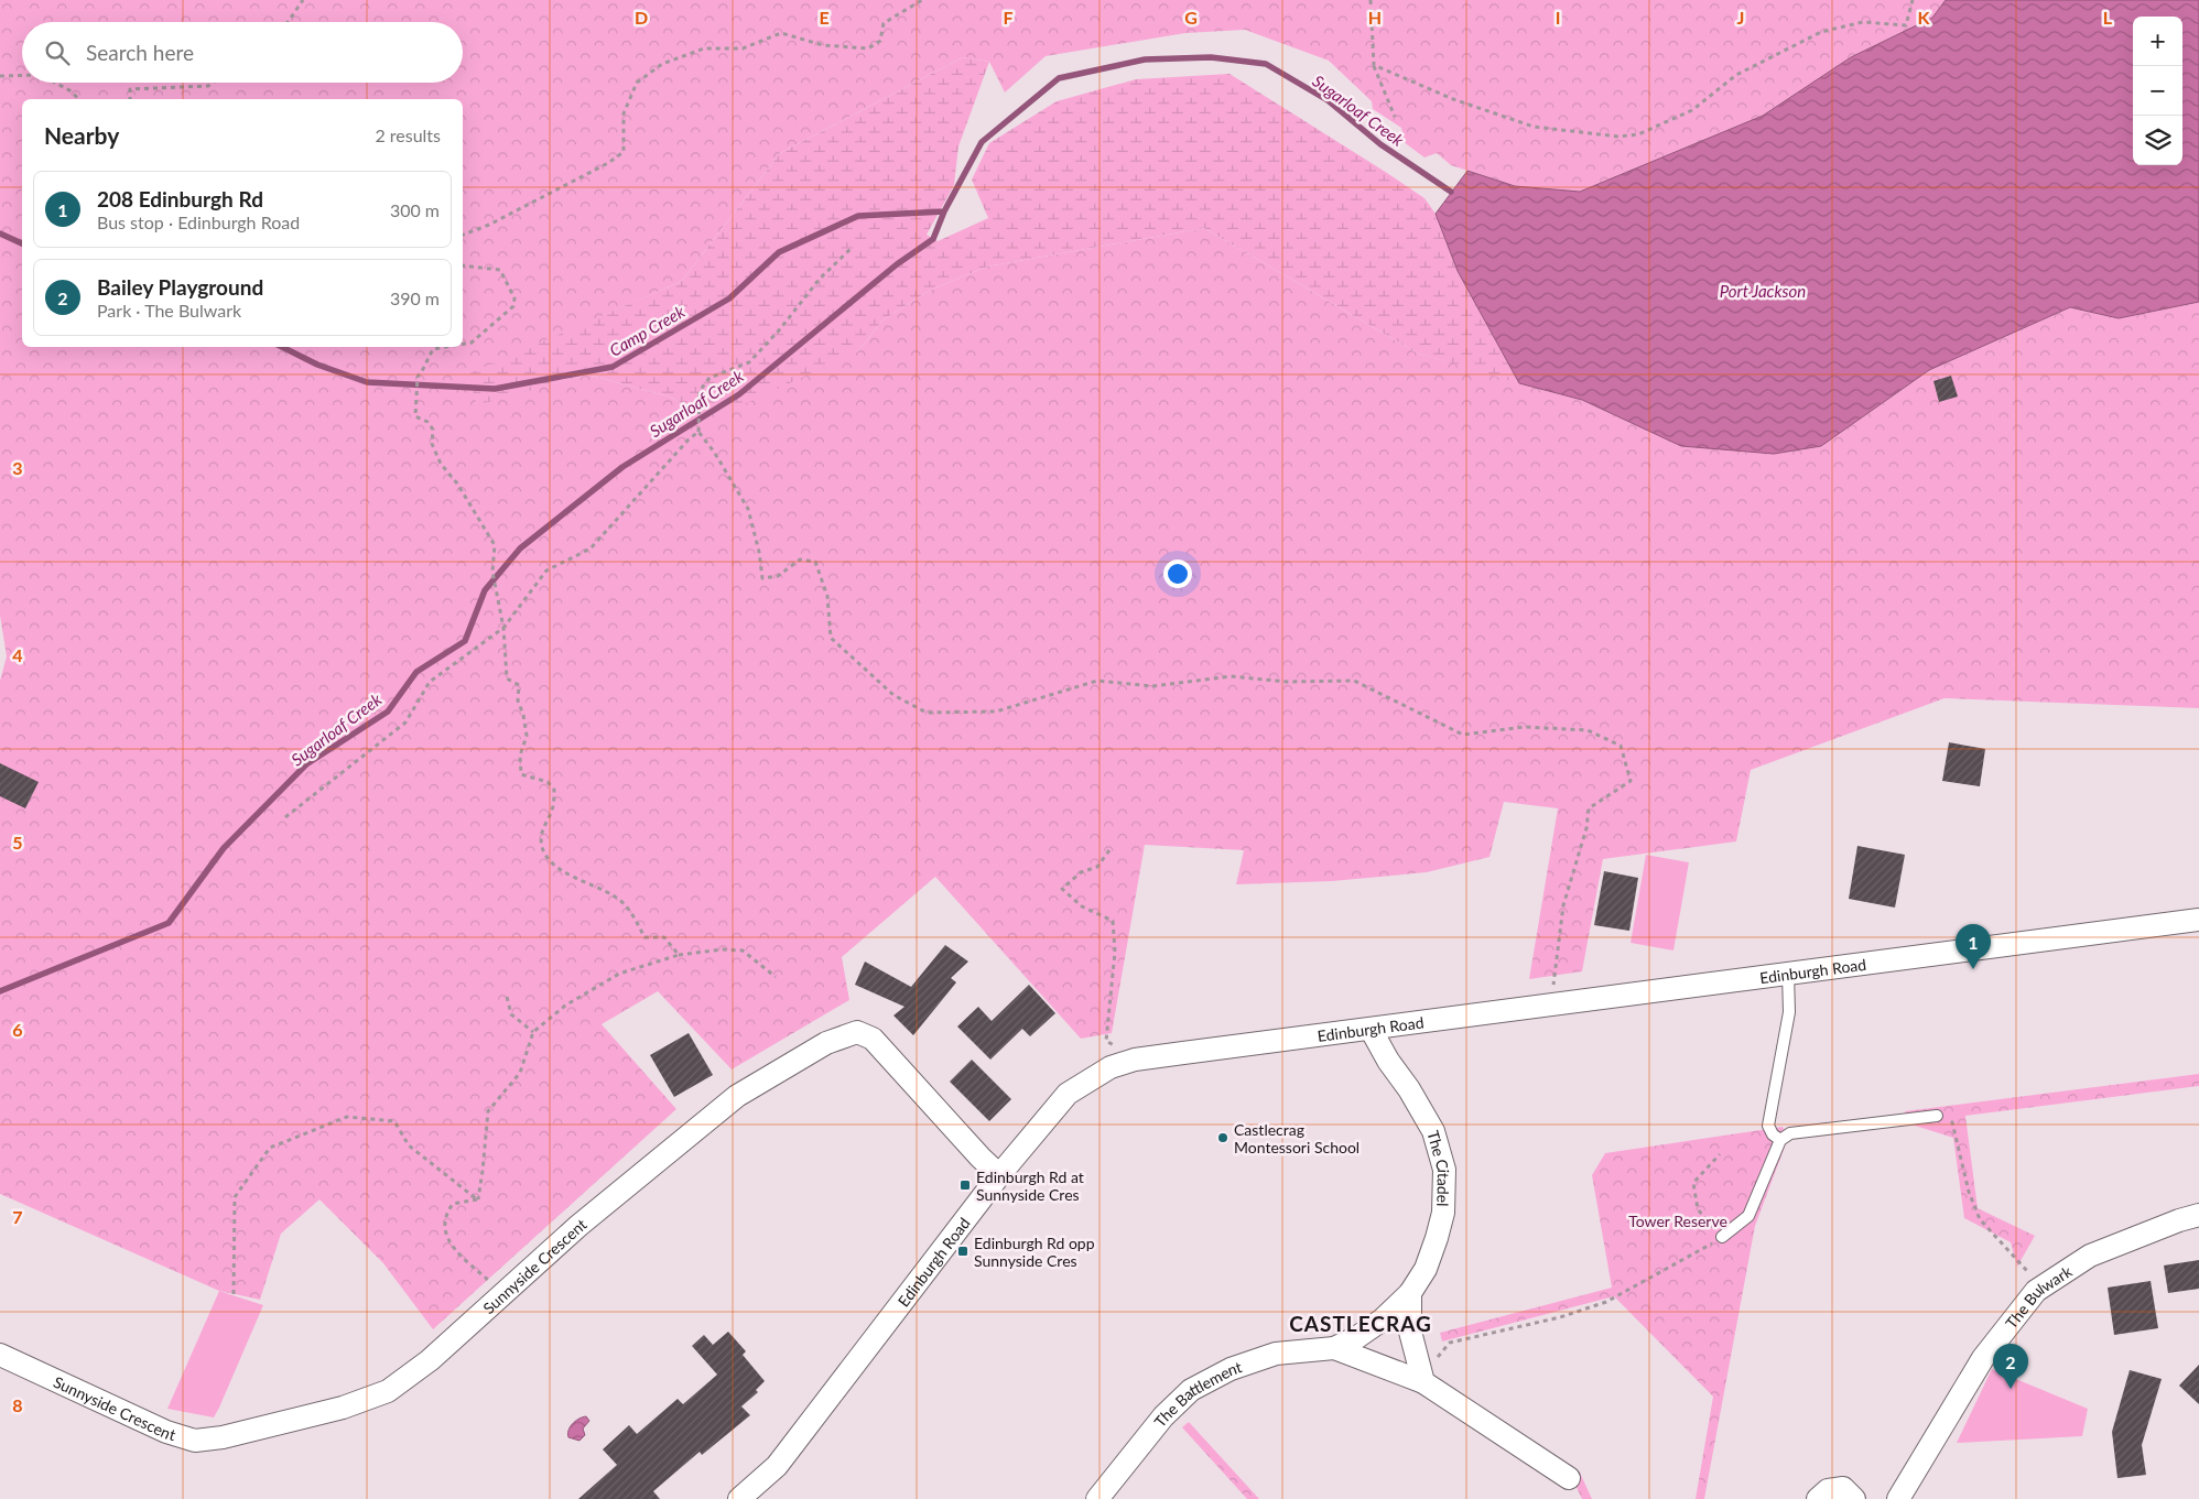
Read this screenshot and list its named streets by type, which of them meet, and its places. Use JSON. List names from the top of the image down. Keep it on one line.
{"streets":{"street":["Edinburgh Road","The Citadel","Sunnyside Crescent","The Bulwark","The Battlement"]},"crossings":[["Edinburgh Road","The Citadel"],["Edinburgh Road","Sunnyside Crescent"],["The Citadel","The Battlement"]],"districts":["CASTLECRAG"],"water":["Sugarloaf Creek","Port Jackson","Camp Creek"],"parks":["Tower Reserve"],"places":{"other":["Castlecrag Montessori School"],"transit":["Edinburgh Rd at Sunnyside Cres","Edinburgh Rd opp Sunnyside Cres"]},"page":{"map_buttons":["+","−"],"search":"Search here","heading":["Nearby","2 results"],"list":[{"mark":"1","name":"208 Edinburgh Rd","note":"Bus stop · Edinburgh Road","value":"300 m"},{"mark":"2","name":"Bailey Playground","note":"Park · The Bulwark","value":"390 m"}],"pins":["1","2"]},"grid":{"columns":["D","E","F","G","H","I","J","K","L"],"rows":["3","4","5","6","7","8"]}}
